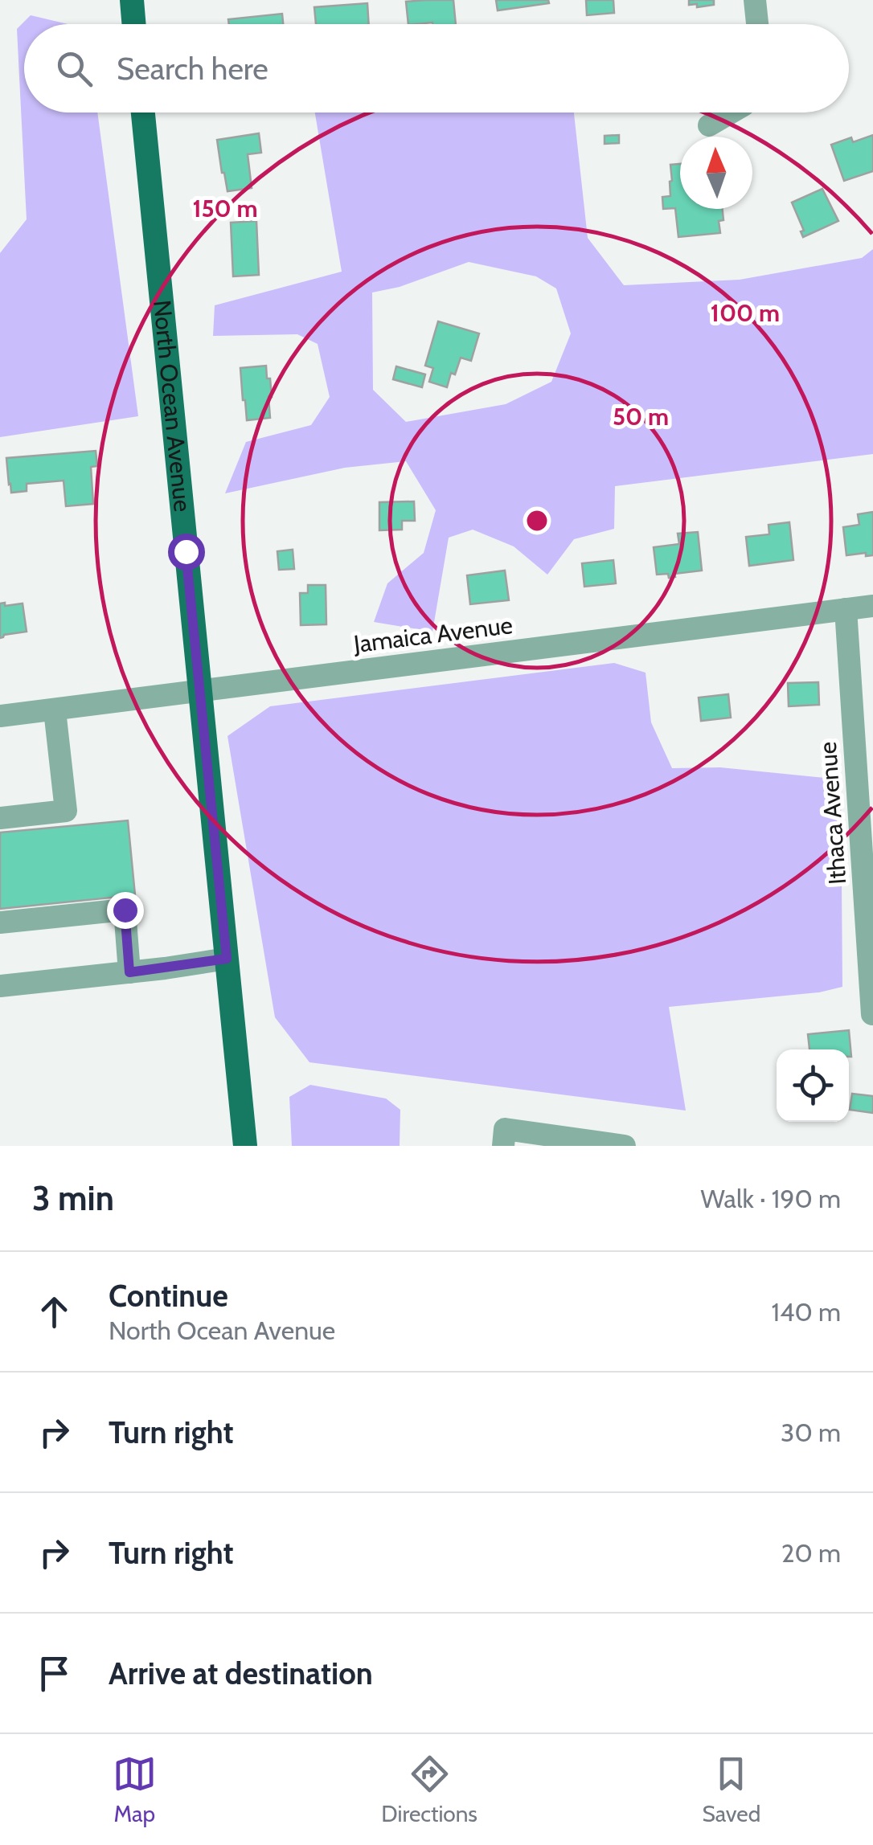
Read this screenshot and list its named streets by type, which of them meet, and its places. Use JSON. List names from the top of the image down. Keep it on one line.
{"streets":{"main road":["North Ocean Avenue"],"street":["Jamaica Avenue","Ithaca Avenue"]},"crossings":[["North Ocean Avenue","Jamaica Avenue"],["Jamaica Avenue","Ithaca Avenue"]],"north":"top","page":{"search":"Search here","heading":["3 min","Walk · 190 m"],"list":[["Continue","North Ocean Avenue","140 m"],["Turn right","30 m"],["Turn right","20 m"],"Arrive at destination"],"nav":["Map","Directions","Saved"]},"rings":["150 m","100 m","50 m"]}
